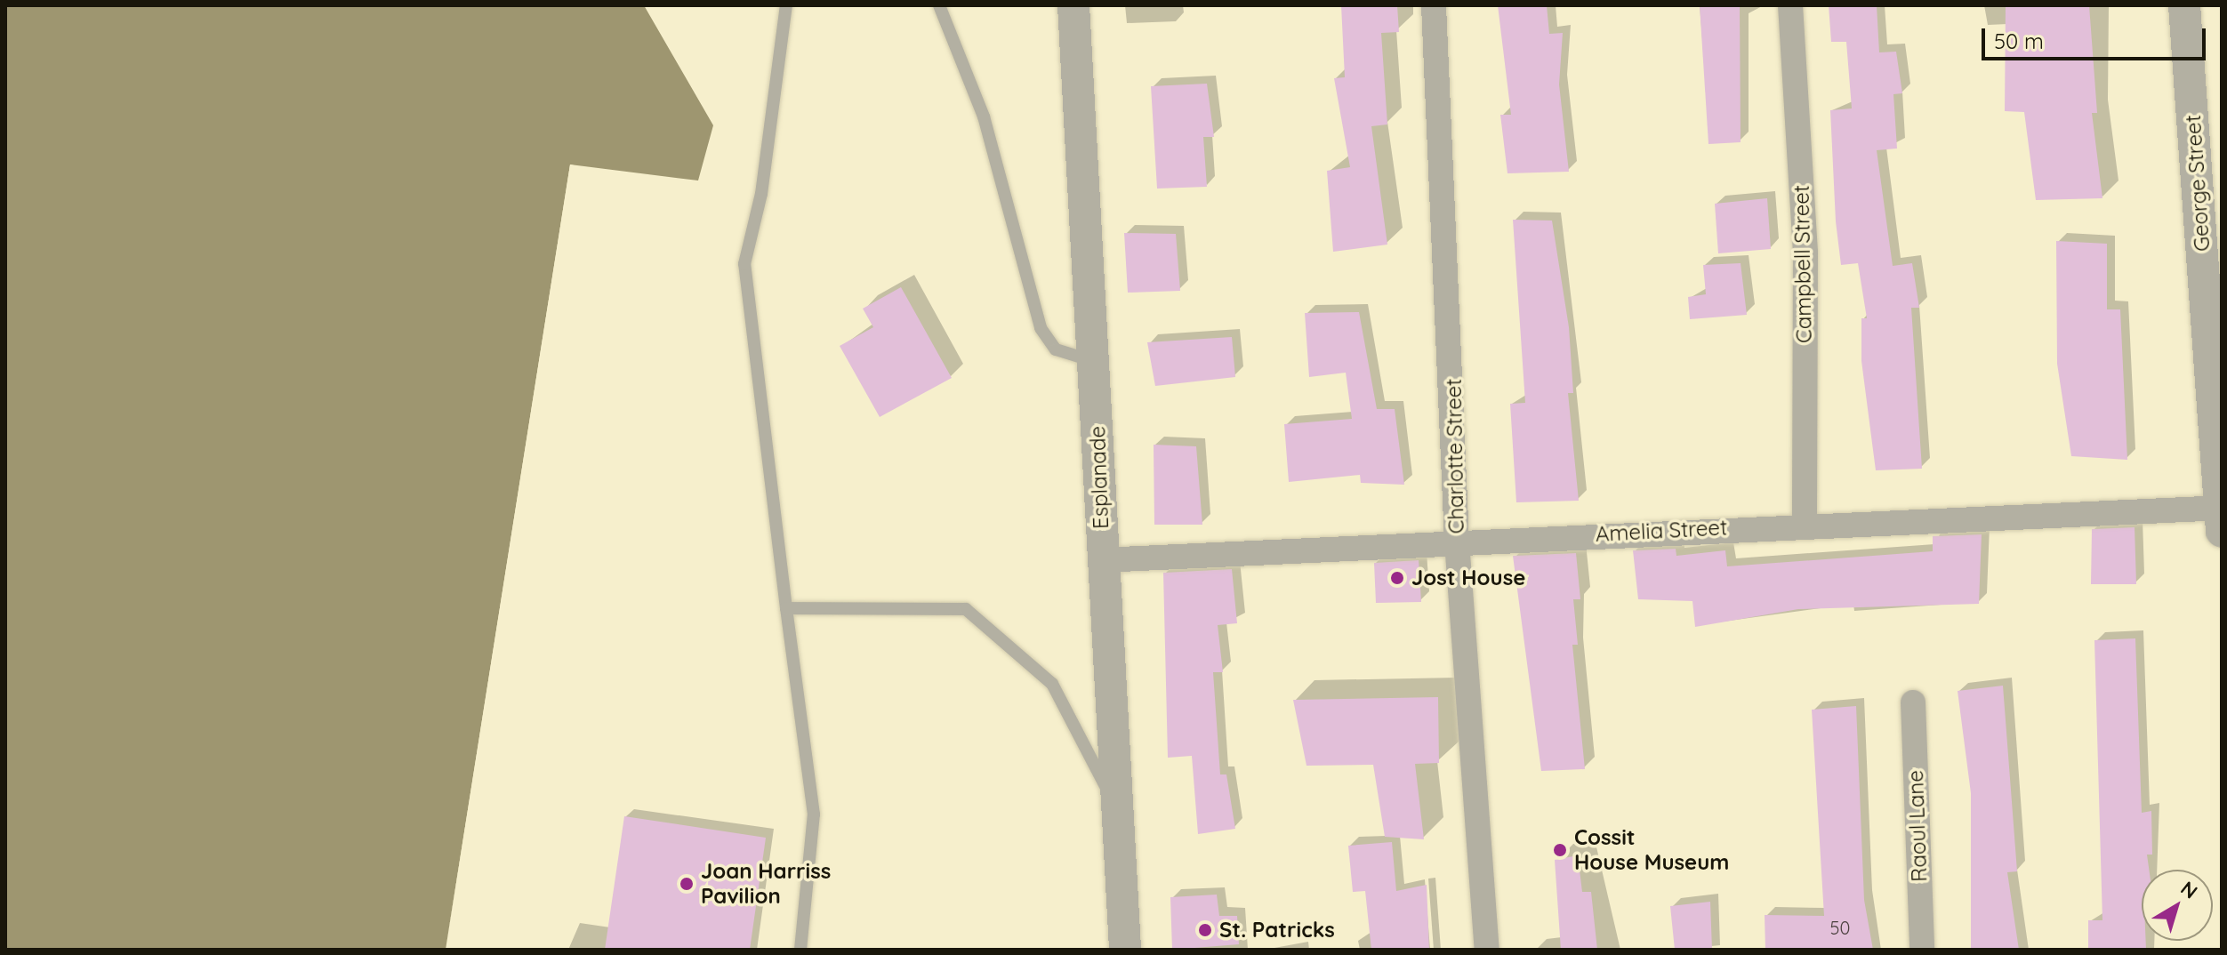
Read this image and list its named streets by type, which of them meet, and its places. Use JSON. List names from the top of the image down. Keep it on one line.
{"streets":{"street":["George Street","Campbell Street","Charlotte Street","Esplanade","Amelia Street","Raoul Lane"]},"crossings":[["George Street","Amelia Street"],["Campbell Street","Amelia Street"],["Charlotte Street","Amelia Street"],["Esplanade","Amelia Street"]],"places":["Jost House","Cossit House Museum","Joan Harriss Pavilion","St. Patricks"],"house_numbers":["50"],"scale_bar":"50 m","north":"top right"}
